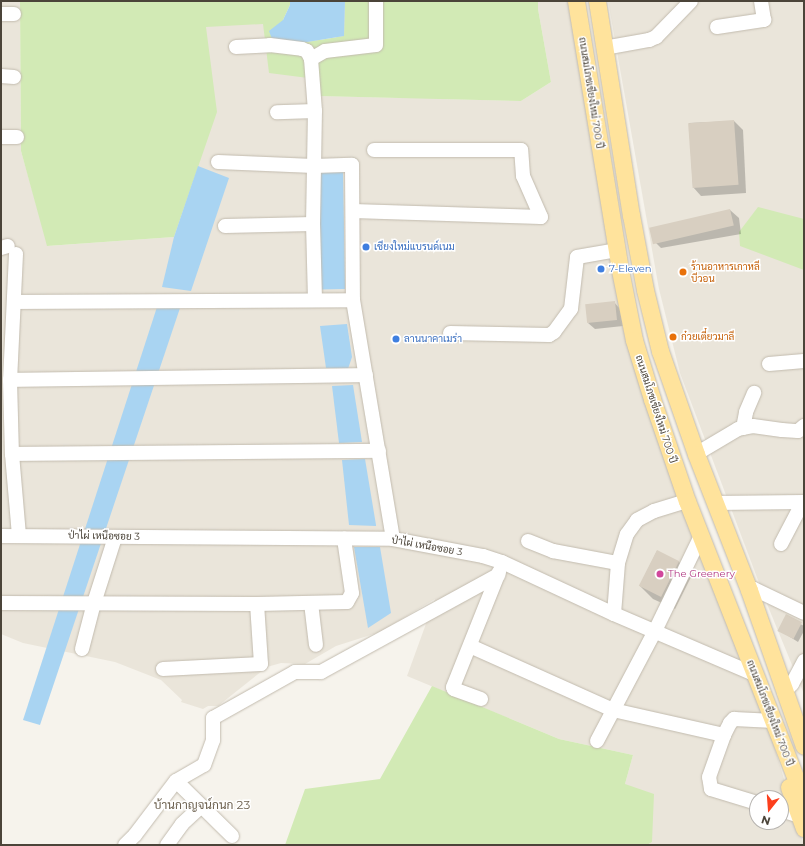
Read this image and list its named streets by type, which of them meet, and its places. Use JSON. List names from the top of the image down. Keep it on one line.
{"streets":{"main road":["ถนนสมโภชเชียงใหม่ 700 ปี"],"street":["ป่าไผ่ เหนือซอย 3"]},"crossings":[["ถนนสมโภชเชียงใหม่ 700 ปี","ป่าไผ่ เหนือซอย 3"]],"districts":["บ้านกาญจน์กนก 23"],"places":["เชียงใหม่แบรนด์เนม","7-Eleven","ร้านอาหารเกาหลี บีวอน","ก๋วยเตี๋ยวมาลี","ลานนาคาเมร่า","The Greenery"],"north":"bottom"}
